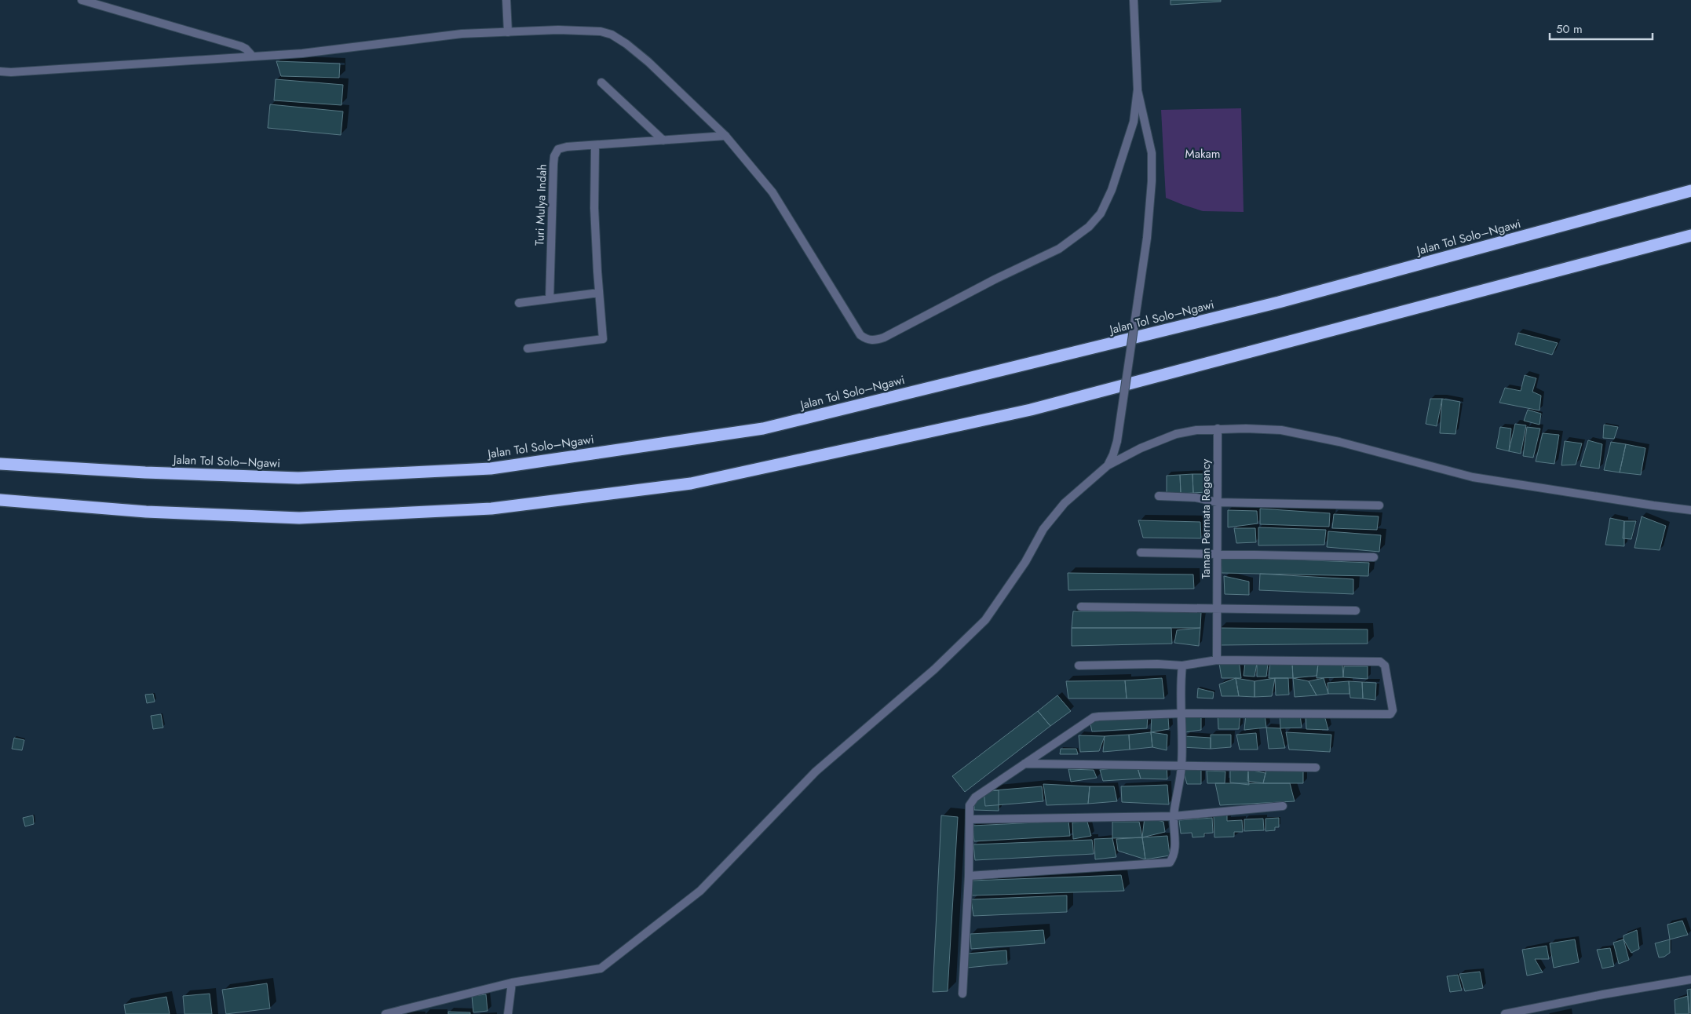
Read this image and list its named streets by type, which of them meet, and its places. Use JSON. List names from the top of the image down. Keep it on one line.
{"streets":{"highway":["Jalan Tol Solo–Ngawi"],"street":["Turi Mulya Indah","Taman Permata Regency"]},"parks":["Makam"],"scale_bar":"50 m"}
